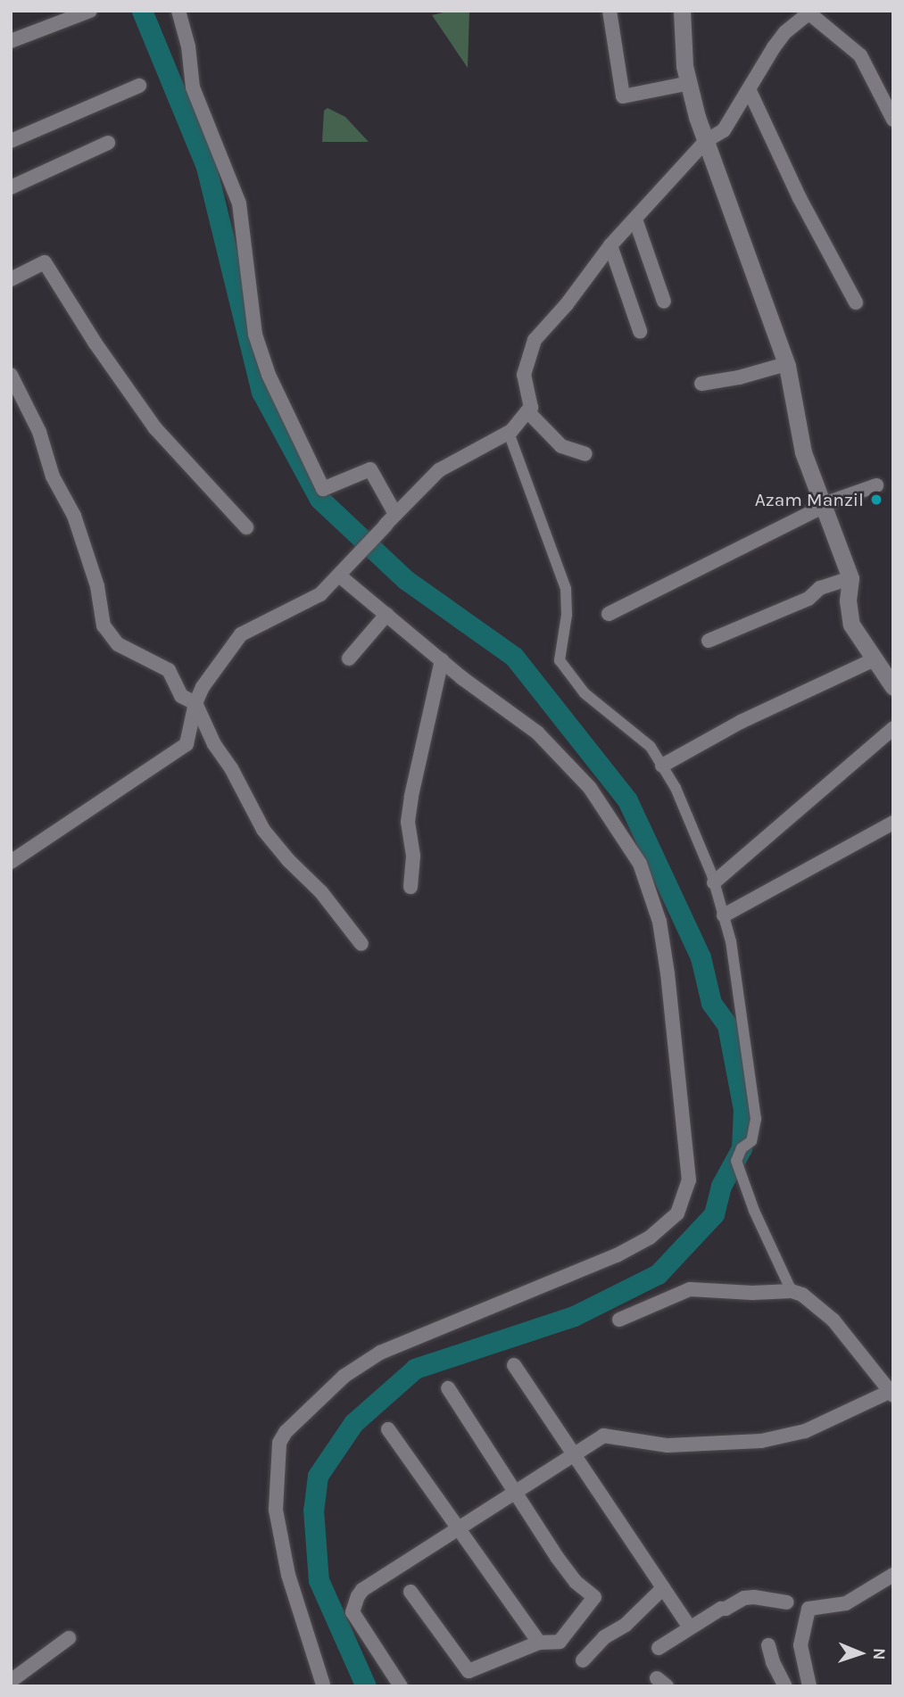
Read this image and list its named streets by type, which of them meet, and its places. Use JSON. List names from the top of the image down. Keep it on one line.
{"places":["Azam Manzil"],"north":"right"}
